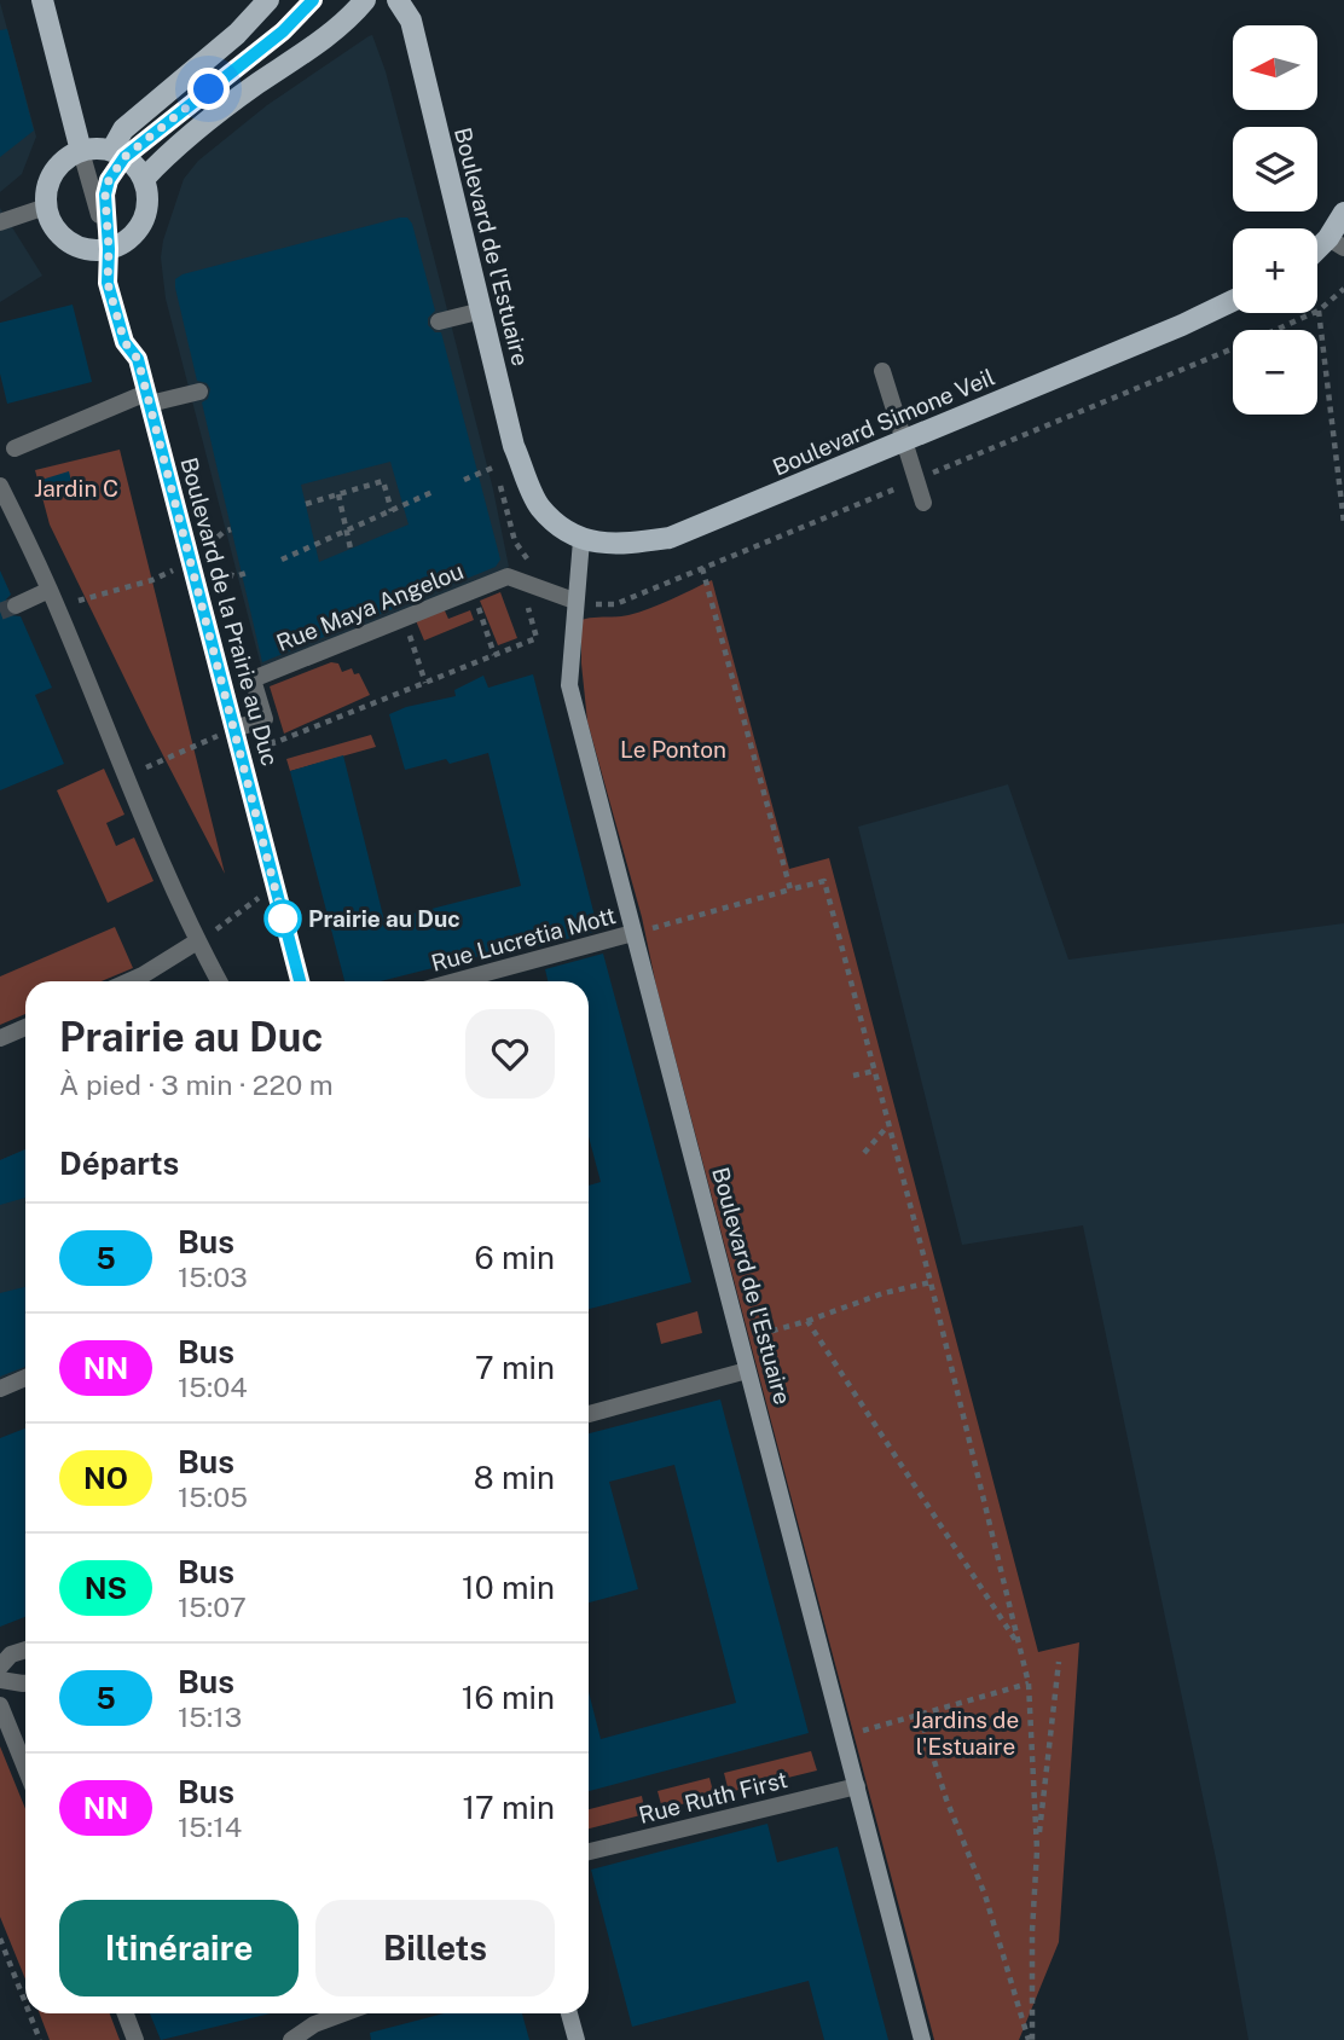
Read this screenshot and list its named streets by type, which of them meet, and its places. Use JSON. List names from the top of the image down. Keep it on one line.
{"streets":{"main road":["Boulevard de l'Estuaire","Boulevard Simone Veil","Boulevard de la Prairie au Duc"],"street":["Rue Maya Angelou","Rue Lucretia Mott","Rue Ruth First"]},"crossings":[["Boulevard de l'Estuaire","Boulevard Simone Veil"],["Boulevard de l'Estuaire","Rue Maya Angelou"],["Boulevard de l'Estuaire","Rue Lucretia Mott"],["Boulevard de l'Estuaire","Rue Ruth First"]],"parks":["Jardin C","Le Ponton","Jardins de l'Estuaire"],"places":["Prairie au Duc"],"lines":["bus line 5"],"north":"left","page":{"map_buttons":["+","−"],"heading":[["Prairie au Duc","À pied · 3 min · 220 m"],"Départs"],"list":[{"mark":"5","name":"Bus","note":"15:03","value":"6 min"},{"mark":"NN","name":"Bus","note":"15:04","value":"7 min"},{"mark":"NO","name":"Bus","note":"15:05","value":"8 min"},{"mark":"NS","name":"Bus","note":"15:07","value":"10 min"},{"mark":"5","name":"Bus","note":"15:13","value":"16 min"},{"mark":"NN","name":"Bus","note":"15:14","value":"17 min"}],"buttons":["Itinéraire","Billets"]}}
